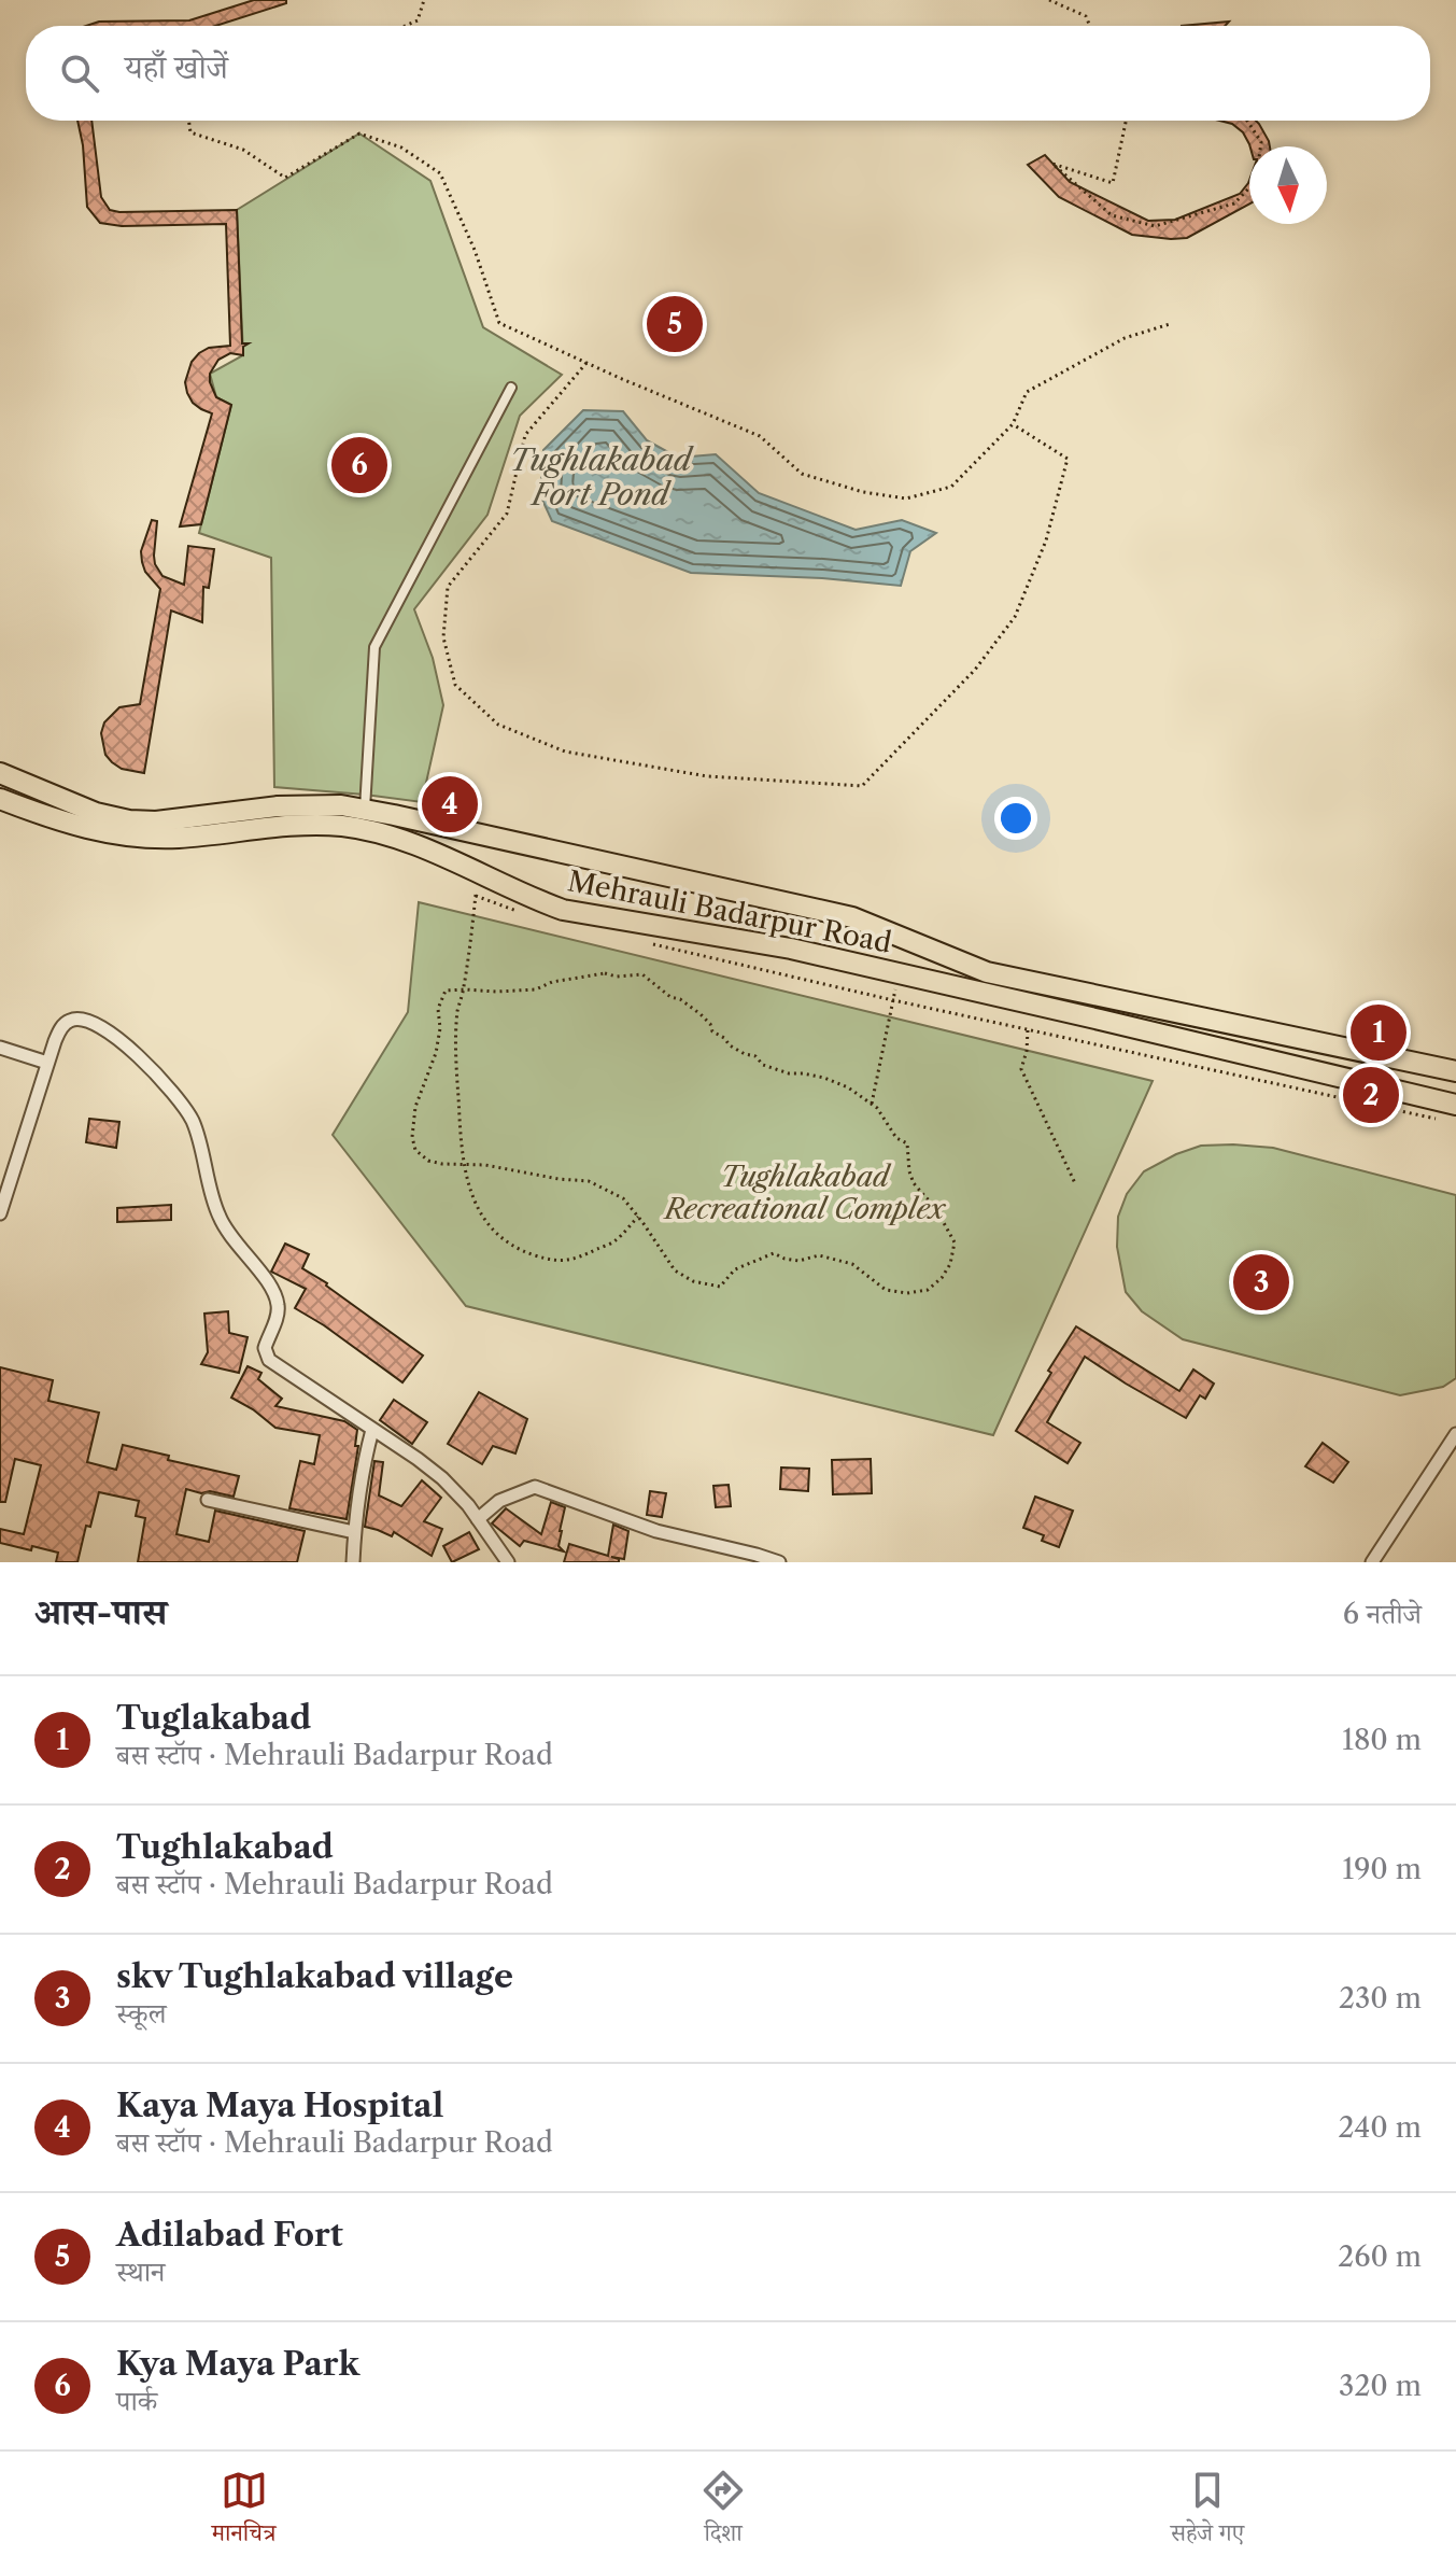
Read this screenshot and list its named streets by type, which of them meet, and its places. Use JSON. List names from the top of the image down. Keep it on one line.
{"streets":{"main road":["Mehrauli Badarpur Road"]},"water":["Tughlakabad Fort Pond"],"parks":["Tughlakabad Recreational Complex"],"north":"bottom","page":{"search":"यहाँ खोजें","pins":["5","6","4","1","2","3"],"heading":["आस-पास","6 नतीजे"],"list":[{"mark":"1","name":"Tuglakabad","note":"बस स्टॉप · Mehrauli Badarpur Road","value":"180 m"},{"mark":"2","name":"Tughlakabad","note":"बस स्टॉप · Mehrauli Badarpur Road","value":"190 m"},{"mark":"3","name":"skv Tughlakabad village","note":"स्कूल","value":"230 m"},{"mark":"4","name":"Kaya Maya Hospital","note":"बस स्टॉप · Mehrauli Badarpur Road","value":"240 m"},{"mark":"5","name":"Adilabad Fort","note":"स्थान","value":"260 m"},{"mark":"6","name":"Kya Maya Park","note":"पार्क","value":"320 m"}],"nav":["मानचित्र","दिशा","सहेजे गए"]}}
